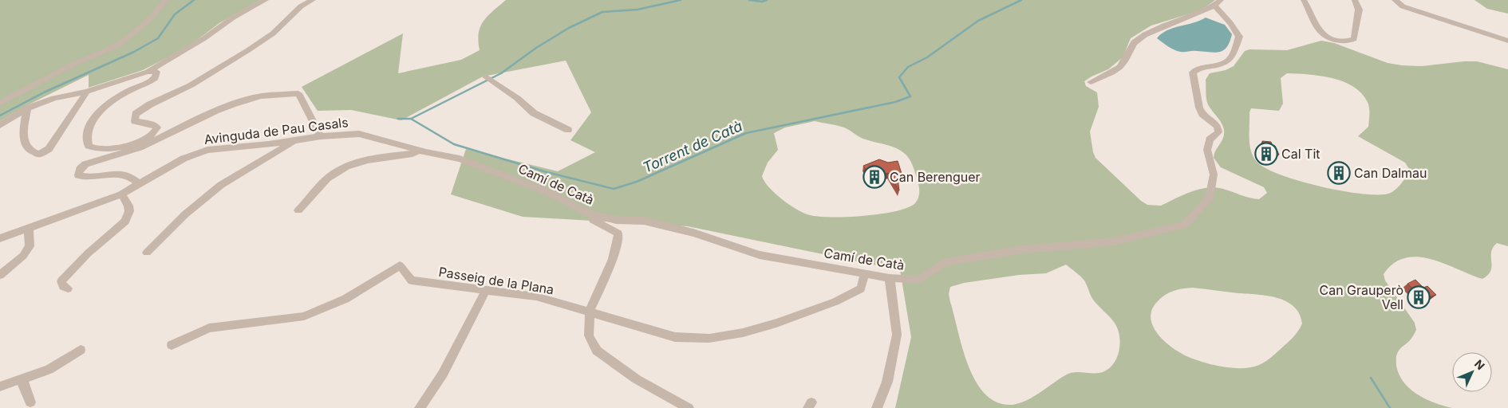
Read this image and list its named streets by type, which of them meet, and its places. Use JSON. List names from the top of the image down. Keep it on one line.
{"streets":{"street":["Avinguda de Pau Casals","Camí de Catà","Passeig de la Plana"]},"crossings":[["Avinguda de Pau Casals","Camí de Catà"],["Camí de Catà","Passeig de la Plana"]],"water":["Torrent de Catà"],"places":{"building":["Cal Tit","Can Dalmau","Can Berenguer","Can Grauperò Vell"]},"north":"top right"}
